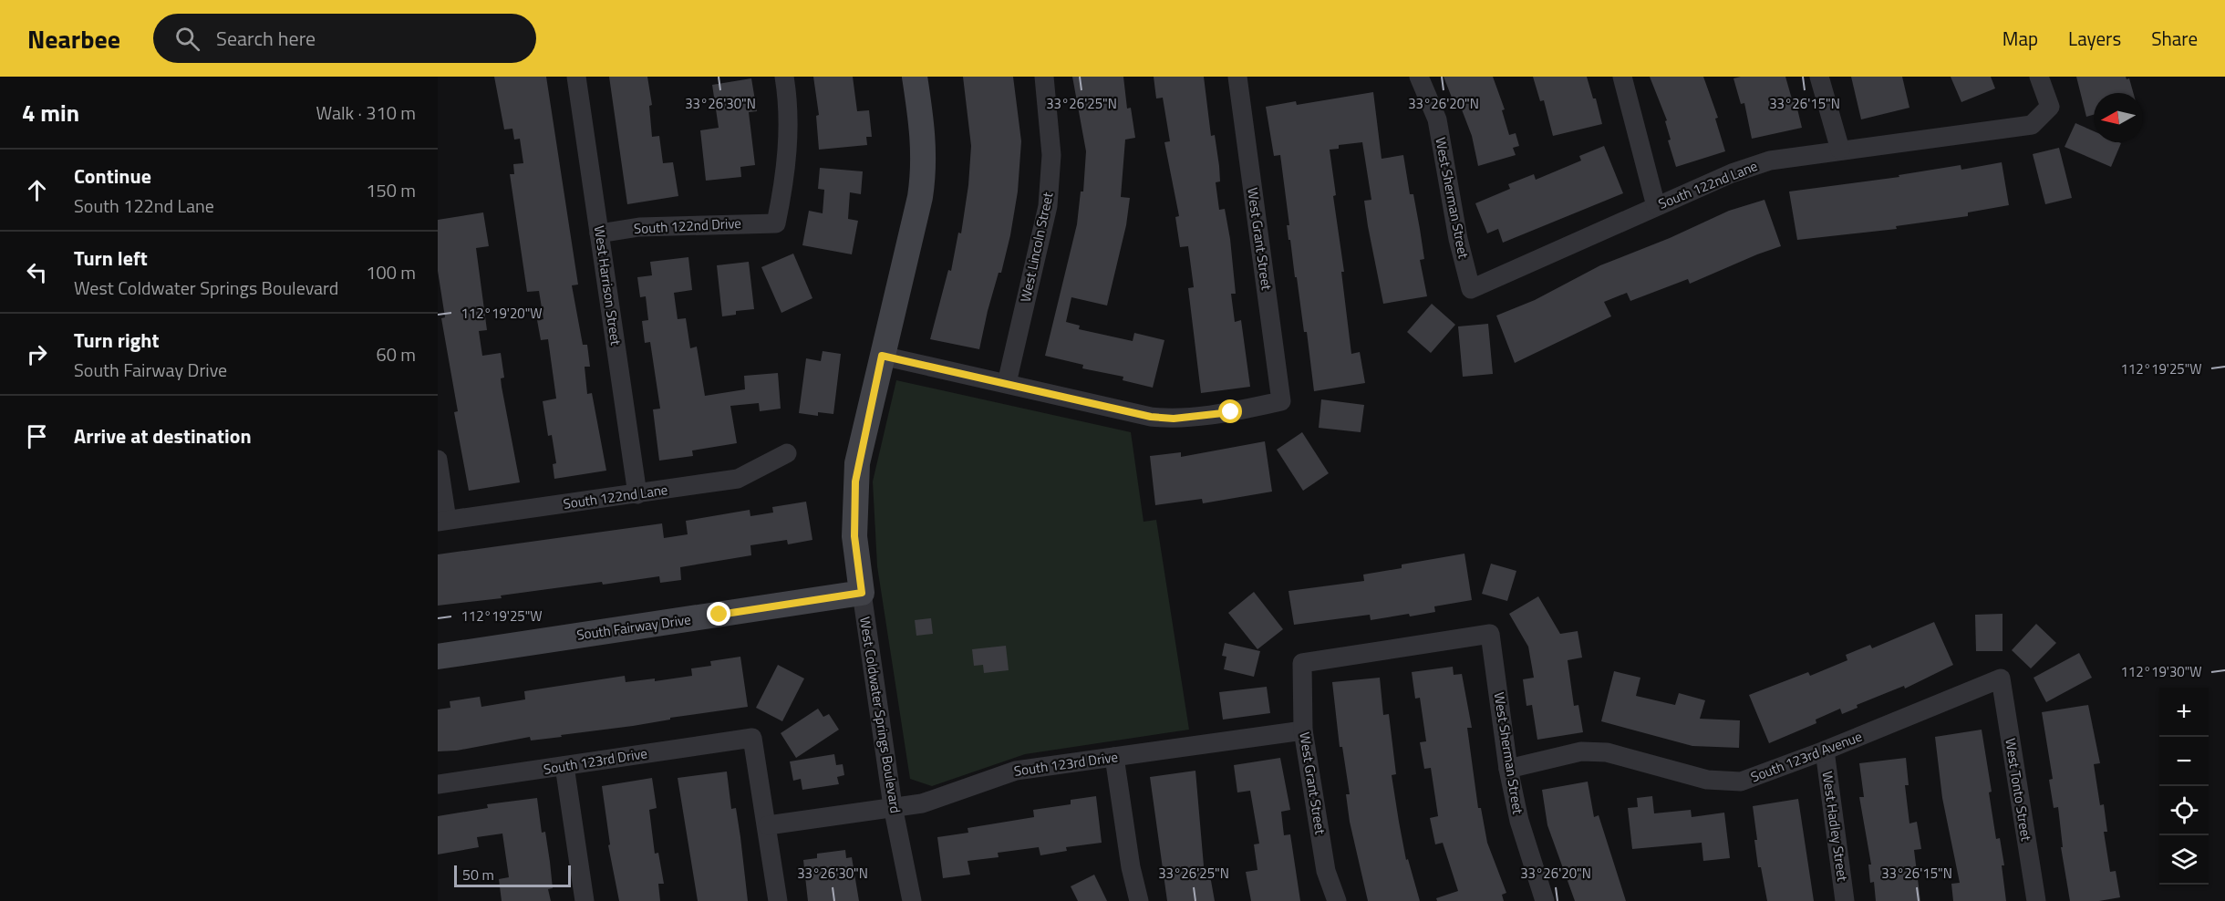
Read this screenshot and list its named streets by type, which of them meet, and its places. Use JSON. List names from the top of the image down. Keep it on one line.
{"streets":{"street":["South 122nd Lane","West Sherman Street","South 122nd Drive","West Grant Street","West Lincoln Street","West Harrison Street","South Fairway Drive","West Coldwater Springs Boulevard","South 123rd Avenue","South 123rd Drive","West Tonto Street","West Hadley Street"]},"crossings":[["South 122nd Lane","West Sherman Street"],["South 122nd Lane","West Harrison Street"],["West Sherman Street","West Grant Street"],["West Sherman Street","South 123rd Avenue"],["South 122nd Drive","West Harrison Street"],["West Grant Street","West Lincoln Street"],["West Grant Street","South 123rd Drive"],["South Fairway Drive","West Coldwater Springs Boulevard"],["West Coldwater Springs Boulevard","South 123rd Drive"],["South 123rd Avenue","West Tonto Street"],["South 123rd Avenue","West Hadley Street"]],"scale_bar":"50 m","north":"left","page":{"header":"Nearbee","search":"Search here","nav":["Map","Layers","Share"],"heading":["4 min","Walk · 310 m"],"list":[["Continue","South 122nd Lane","150 m"],["Turn left","West Coldwater Springs Boulevard","100 m"],["Turn right","South Fairway Drive","60 m"],"Arrive at destination"],"map_buttons":["+","−"],"scale":"50 m"},"coordinates":["33°26'30\"N","33°26'25\"N","33°26'20\"N","33°26'15\"N","112°19'20\"W","112°19'25\"W","112°19'30\"W"]}
